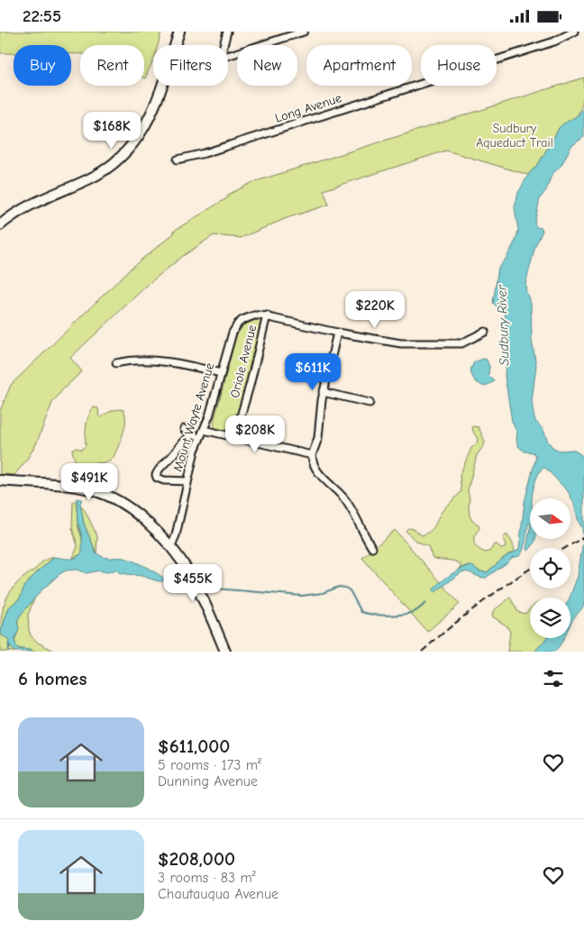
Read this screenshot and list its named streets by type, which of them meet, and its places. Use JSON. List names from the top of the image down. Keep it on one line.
{"streets":{"street":["Long Avenue","Oriole Avenue","Mount Wayte Avenue"]},"crossings":[["Oriole Avenue","Mount Wayte Avenue"]],"water":["Sudbury River"],"parks":["Sudbury Aqueduct Trail"],"north":"right","page":{"status":"22:55","chip":["Buy","Rent","Filters","New","Apartment","House"],"price":["$168K","$220K","$611K","$208K","$491K","$455K"],"heading":"6 homes","list":[{"name":"$611,000","note":"5 rooms · 173 m² · Dunning Avenue"},{"name":"$208,000","note":"3 rooms · 83 m² · Chautauqua Avenue"}]}}
